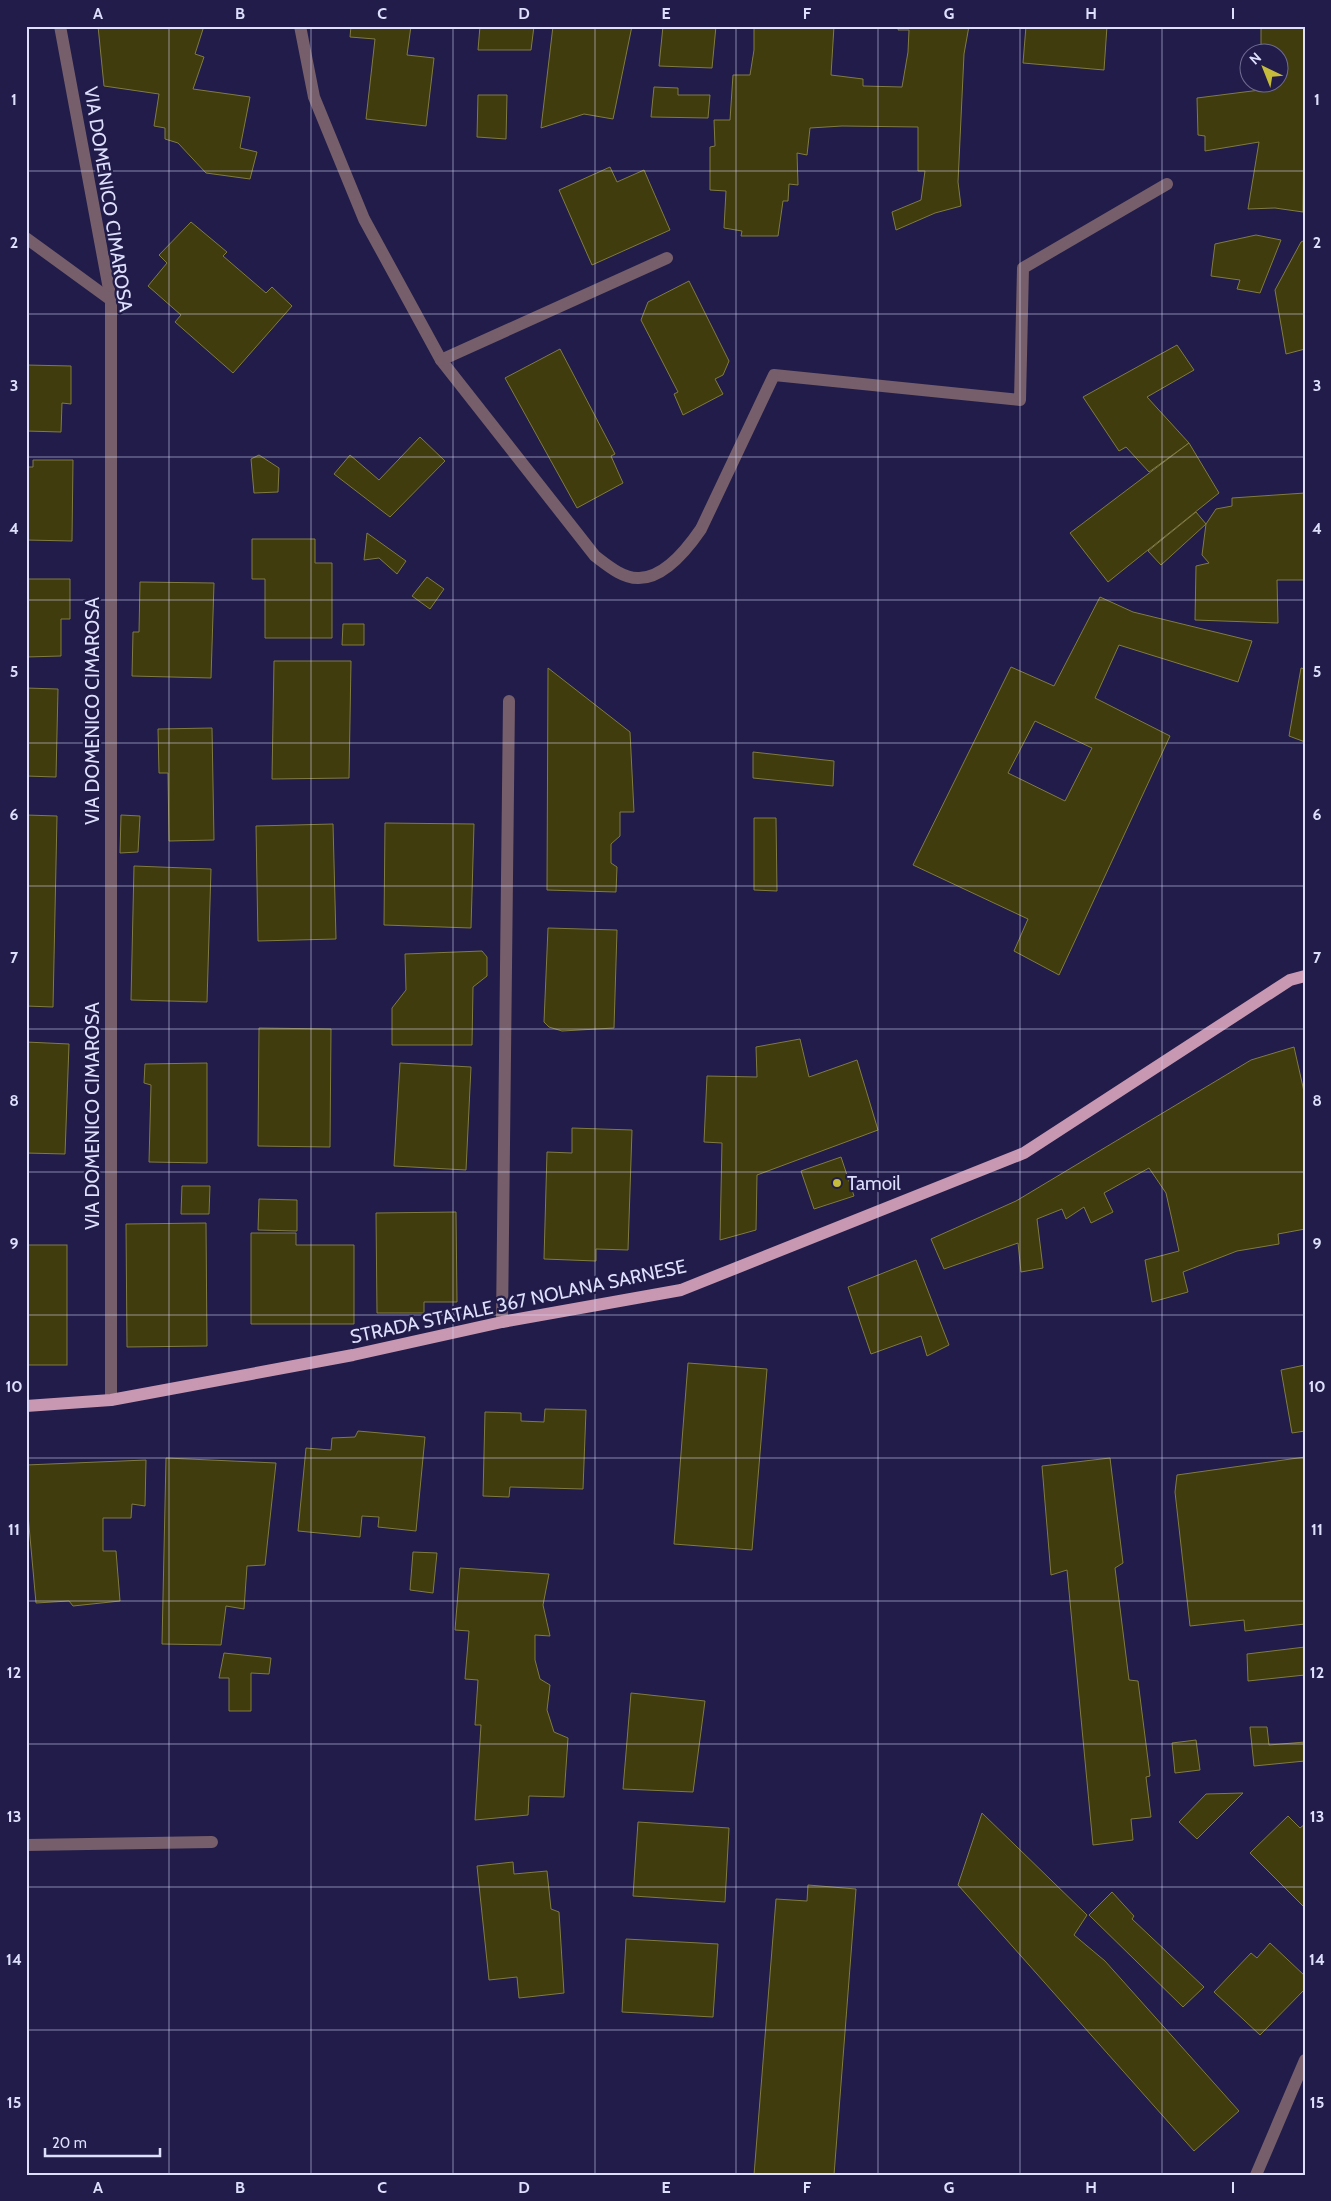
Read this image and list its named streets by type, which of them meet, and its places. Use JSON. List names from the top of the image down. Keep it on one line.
{"streets":{"main road":["STRADA STATALE 367 NOLANA SARNESE"],"street":["VIA DOMENICO CIMAROSA"]},"crossings":[["VIA DOMENICO CIMAROSA","STRADA STATALE 367 NOLANA SARNESE"]],"places":["Tamoil"],"scale_bar":"20 m","north":"top left","grid":{"columns":["A","B","C","D","E","F","G","H","I"],"rows":["1","2","3","4","5","6","7","8","9","10","11","12","13","14","15"]}}
